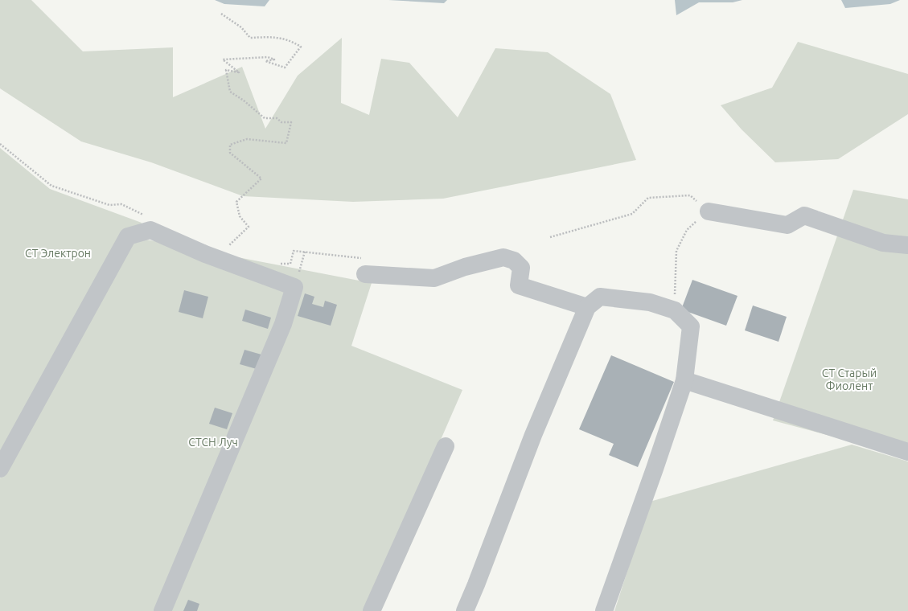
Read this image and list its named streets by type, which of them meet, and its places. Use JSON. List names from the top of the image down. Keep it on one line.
{"parks":["СТ Электрон","СТ Старый Фиолент","СТСН Луч"]}
